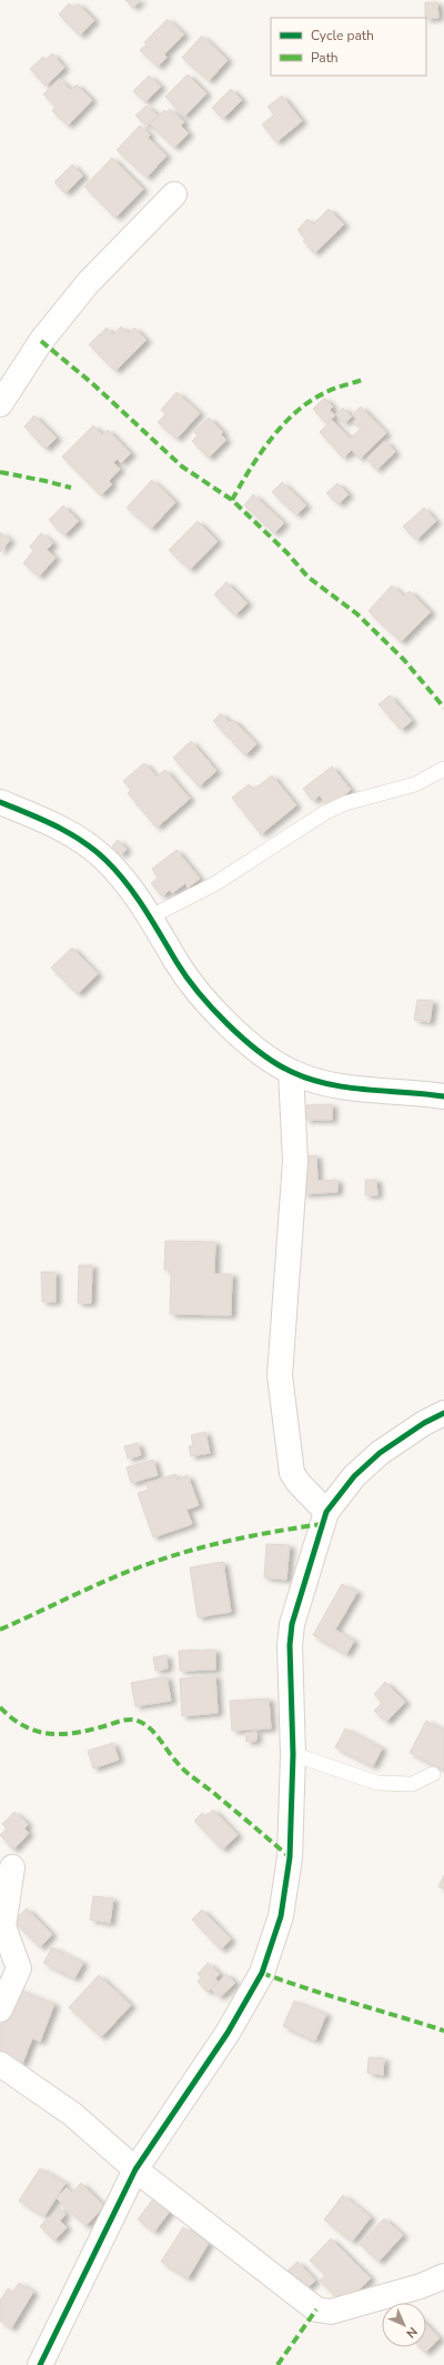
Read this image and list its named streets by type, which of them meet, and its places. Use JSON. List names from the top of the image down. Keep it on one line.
{"legend":["Cycle path","Path"],"north":"bottom right"}
